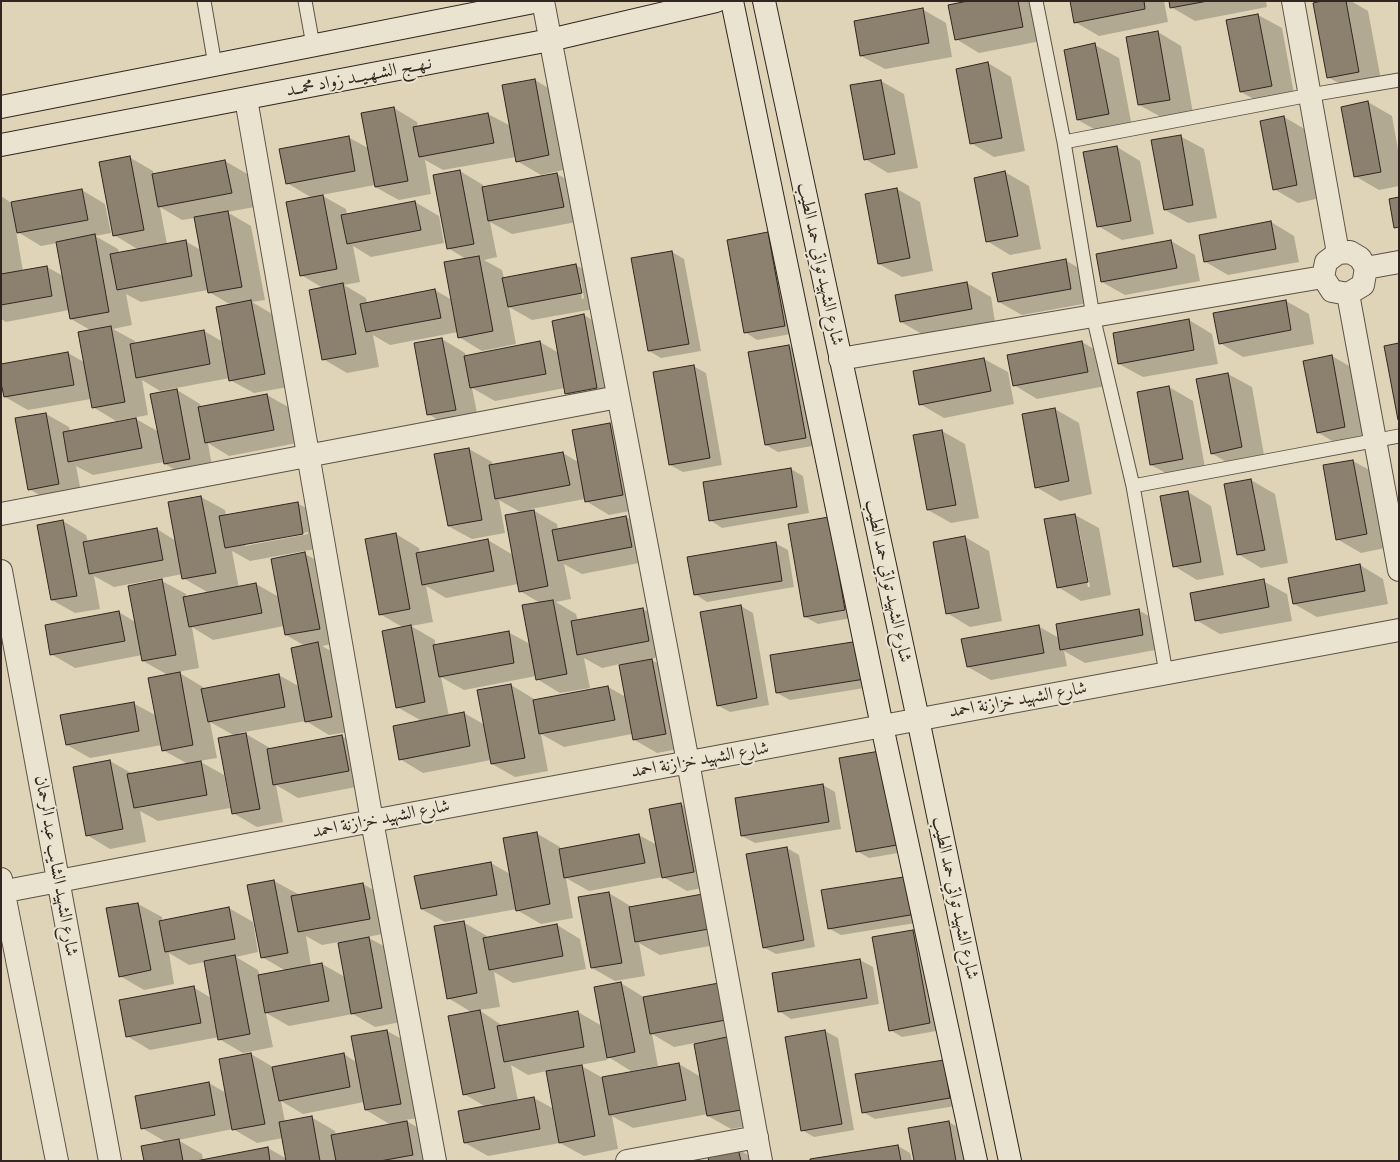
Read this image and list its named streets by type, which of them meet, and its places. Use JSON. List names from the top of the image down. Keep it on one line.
{"streets":{"street":["نـهــج الشـهـيــد زواد محمــد","شارع الشهيد تواتي حمد الطيب","شارع الشهيد خزازنة احمد","شارع الشهيد الشايب عبد الرحمان"]},"crossings":[["شارع الشهيد تواتي حمد الطيب","شارع الشهيد خزازنة احمد"],["شارع الشهيد خزازنة احمد","شارع الشهيد الشايب عبد الرحمان"]]}
